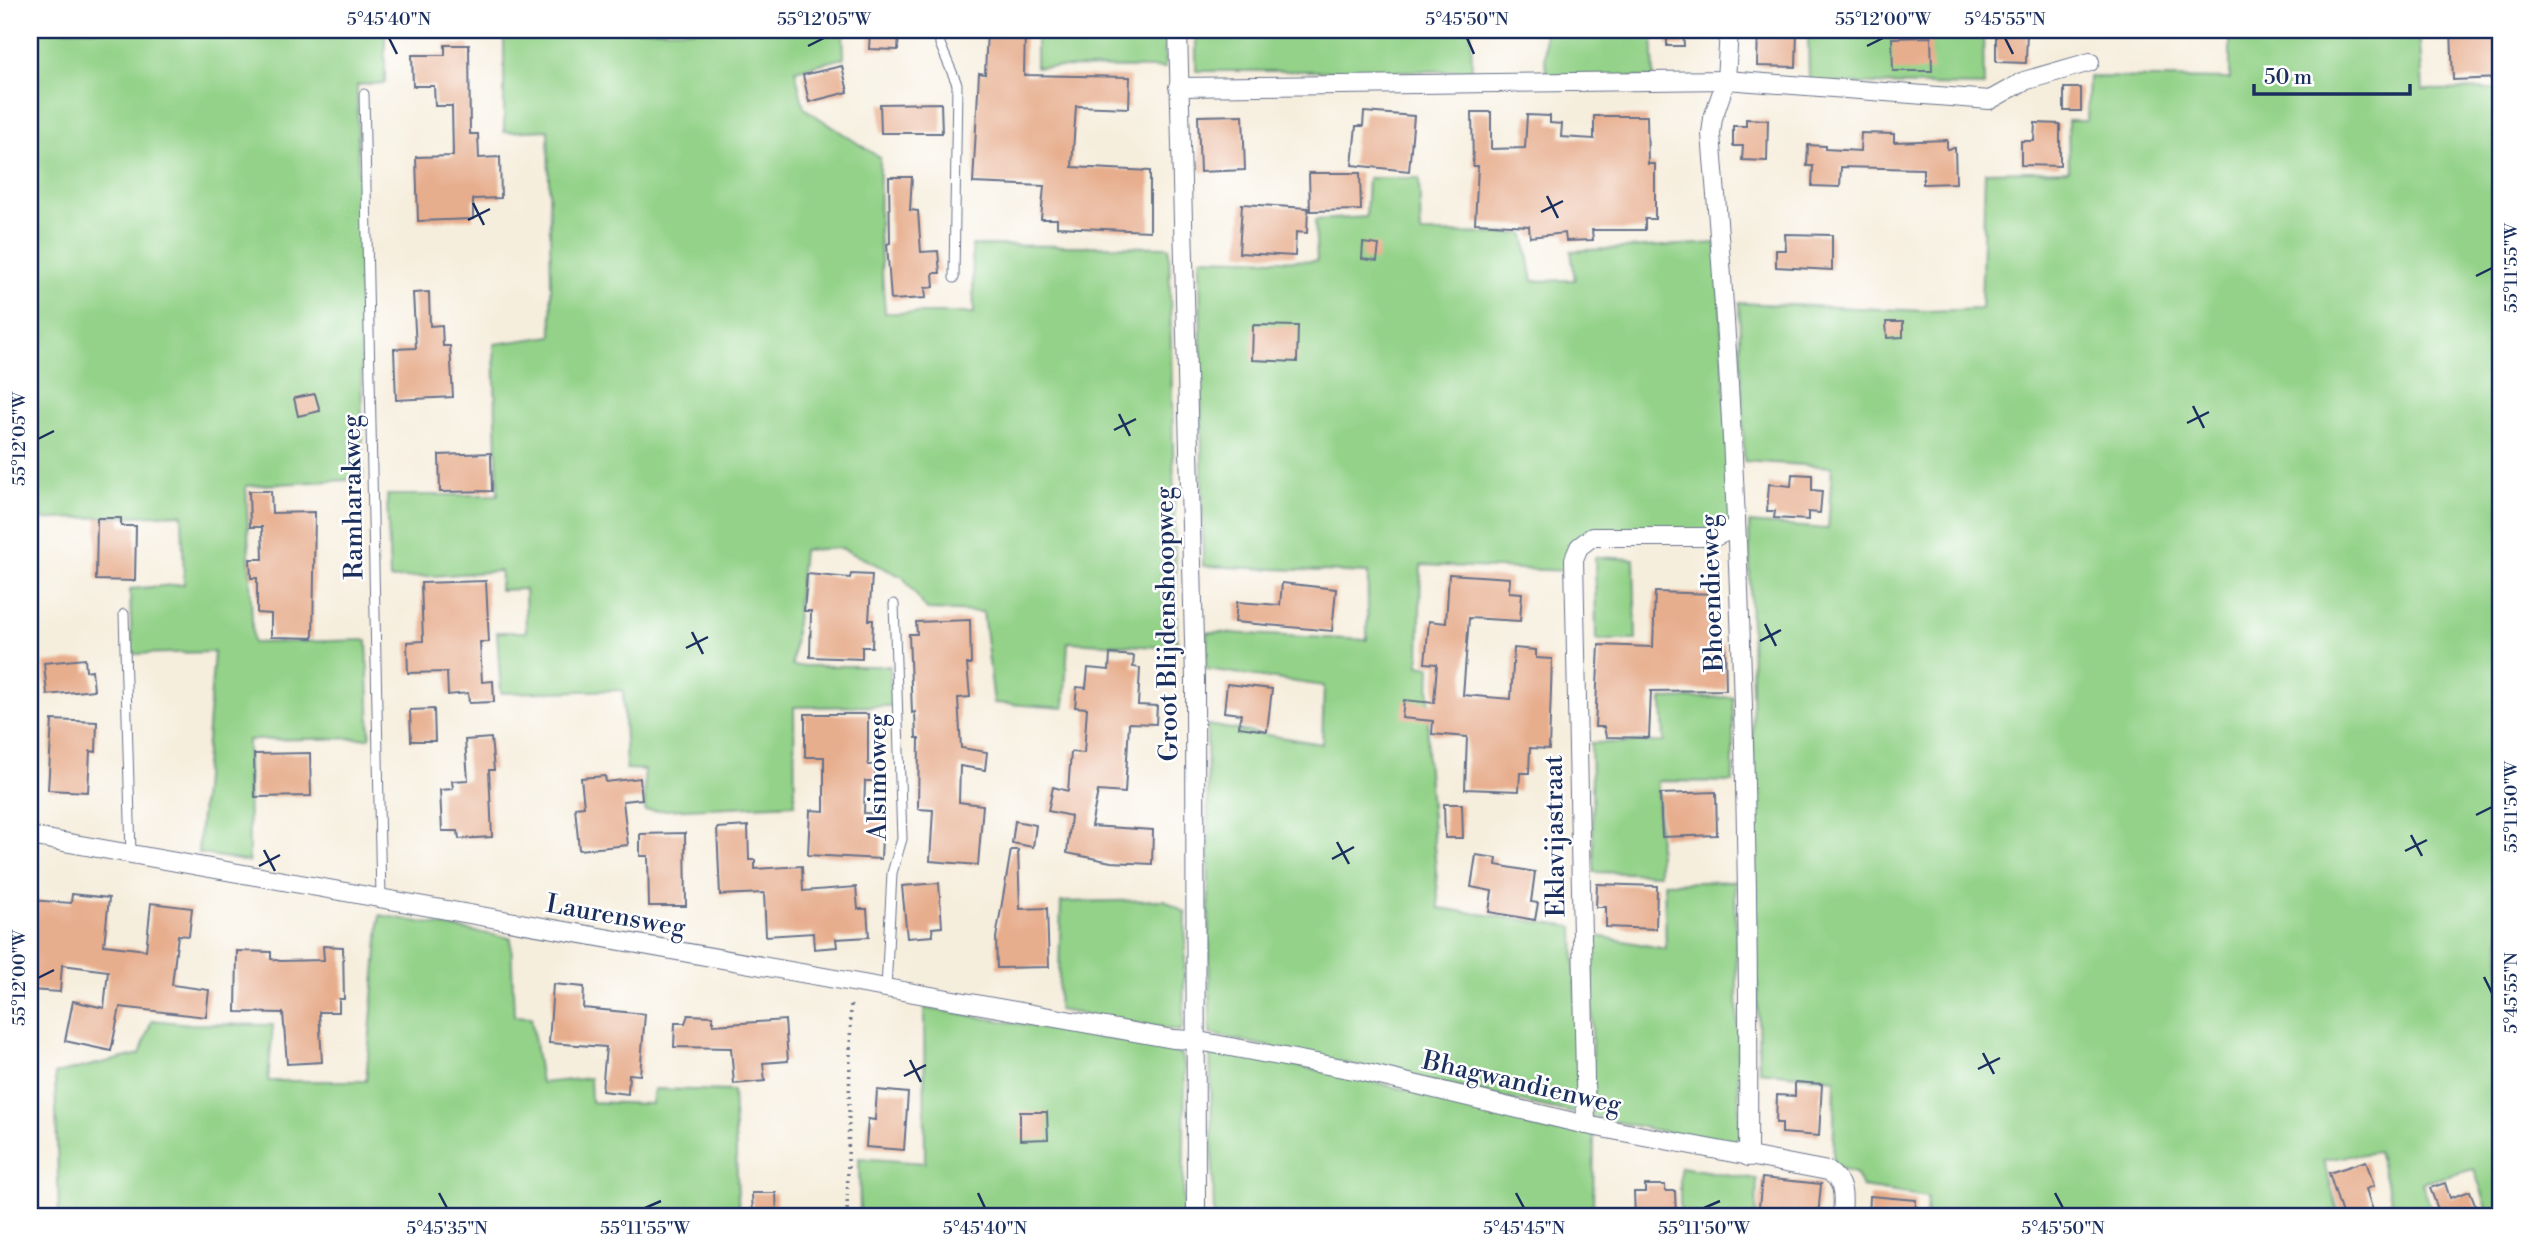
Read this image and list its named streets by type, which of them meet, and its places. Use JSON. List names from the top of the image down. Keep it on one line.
{"streets":{"street":["Bhoendieweg","Groot Blijdenshoopweg","Eklavijastraat","Laurensweg","Bhagwandienweg"],"lane":["Ramharakweg","Alsimoweg"]},"crossings":[["Ramharakweg","Laurensweg"],["Bhoendieweg","Eklavijastraat"],["Bhoendieweg","Bhagwandienweg"],["Groot Blijdenshoopweg","Laurensweg"],["Groot Blijdenshoopweg","Bhagwandienweg"],["Alsimoweg","Laurensweg"],["Eklavijastraat","Bhagwandienweg"],["Laurensweg","Bhagwandienweg"]],"scale_bar":"50 m","coordinates":["5°45'40\"N","55°12'05\"W","5°45'50\"N","55°12'00\"W","5°45'55\"N","55°11'55\"W","55°11'50\"W","5°45'35\"N","5°45'45\"N"]}
